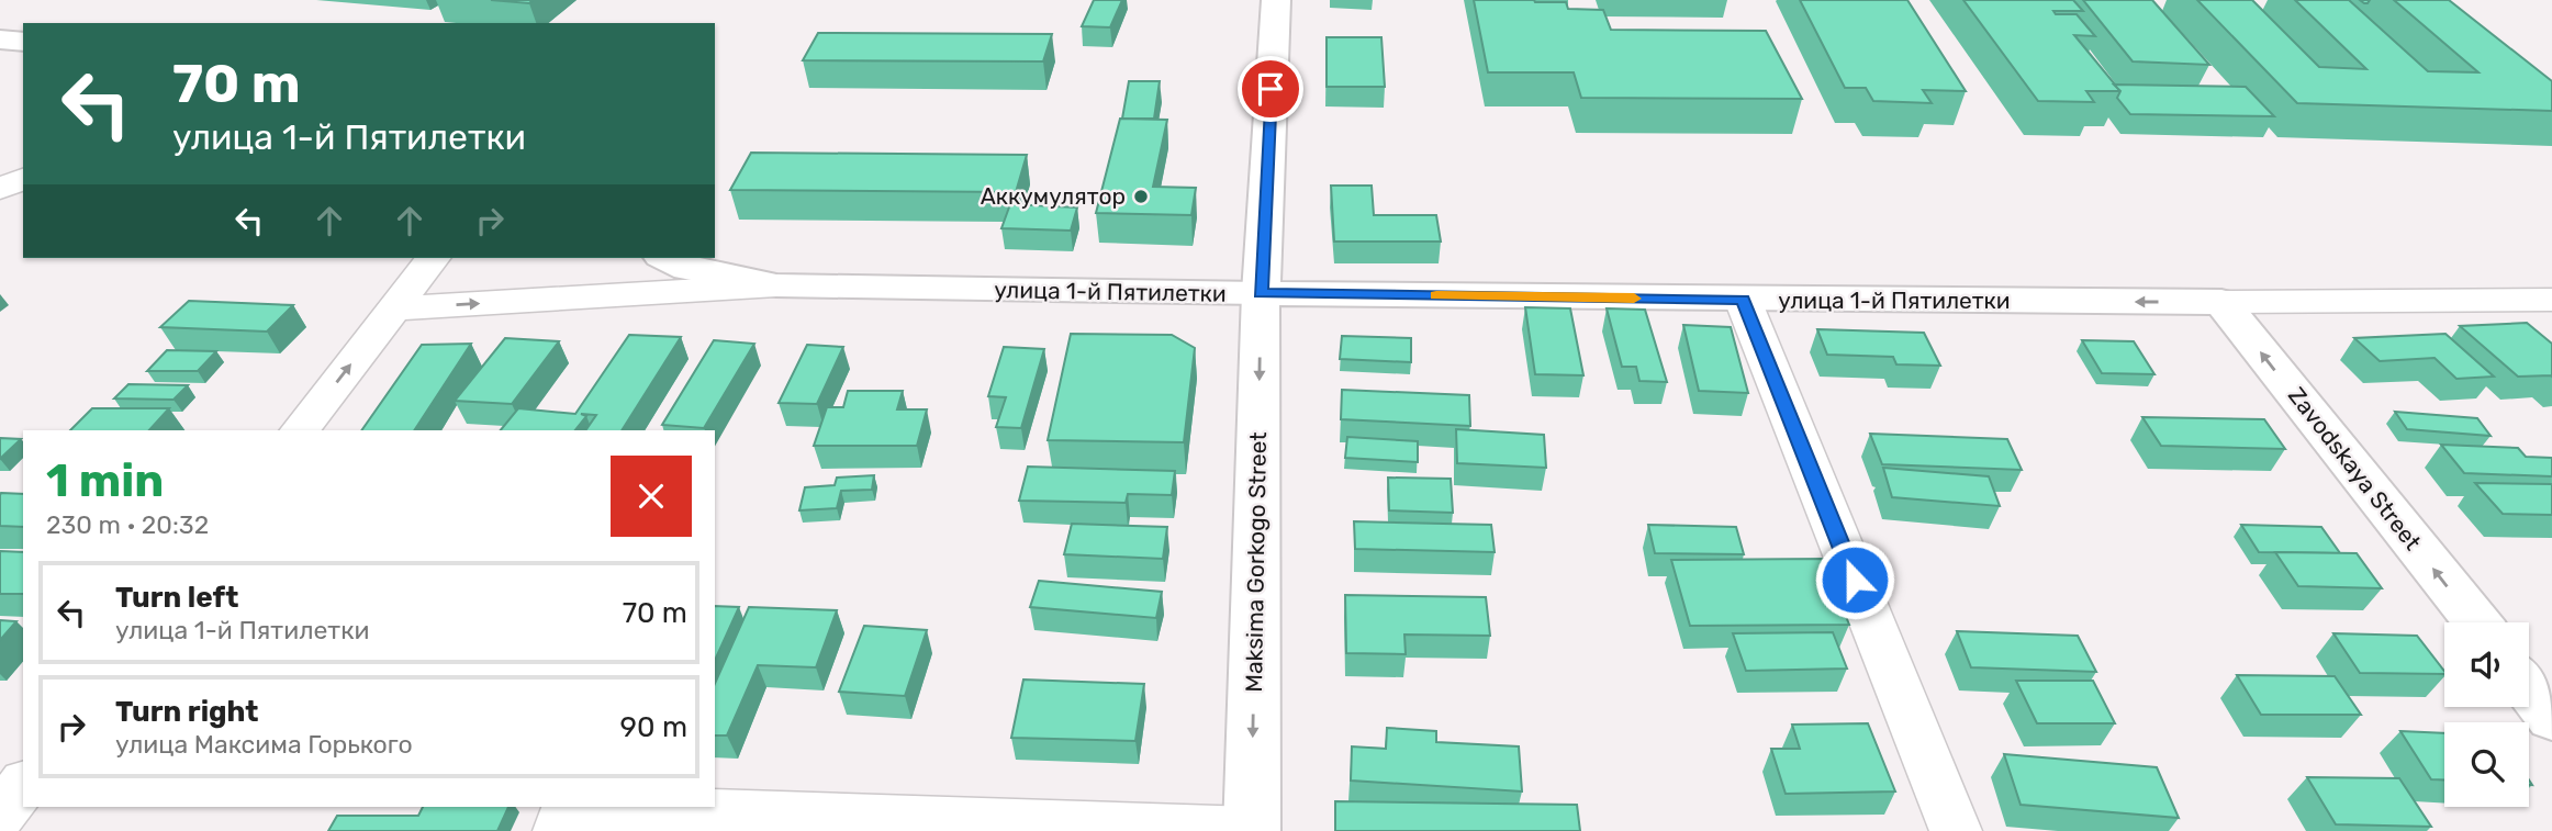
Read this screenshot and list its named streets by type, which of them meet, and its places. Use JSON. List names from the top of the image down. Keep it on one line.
{"streets":{"main road":["улица 1-й Пятилетки","Zavodskaya Street","Maksima Gorkogo Street"]},"crossings":[["улица 1-й Пятилетки","Zavodskaya Street"],["улица 1-й Пятилетки","Maksima Gorkogo Street"]],"one_way":["Zavodskaya Street","Maksima Gorkogo Street"],"places":["Аккумулятор"],"page":{"turn":["70 m","улица 1-й Пятилетки"],"heading":["1 min","230 m · 20:32"],"list":[{"name":"Turn left","note":"улица 1-й Пятилетки","value":"70 m"},{"name":"Turn right","note":"улица Максима Горького","value":"90 m"}]}}
